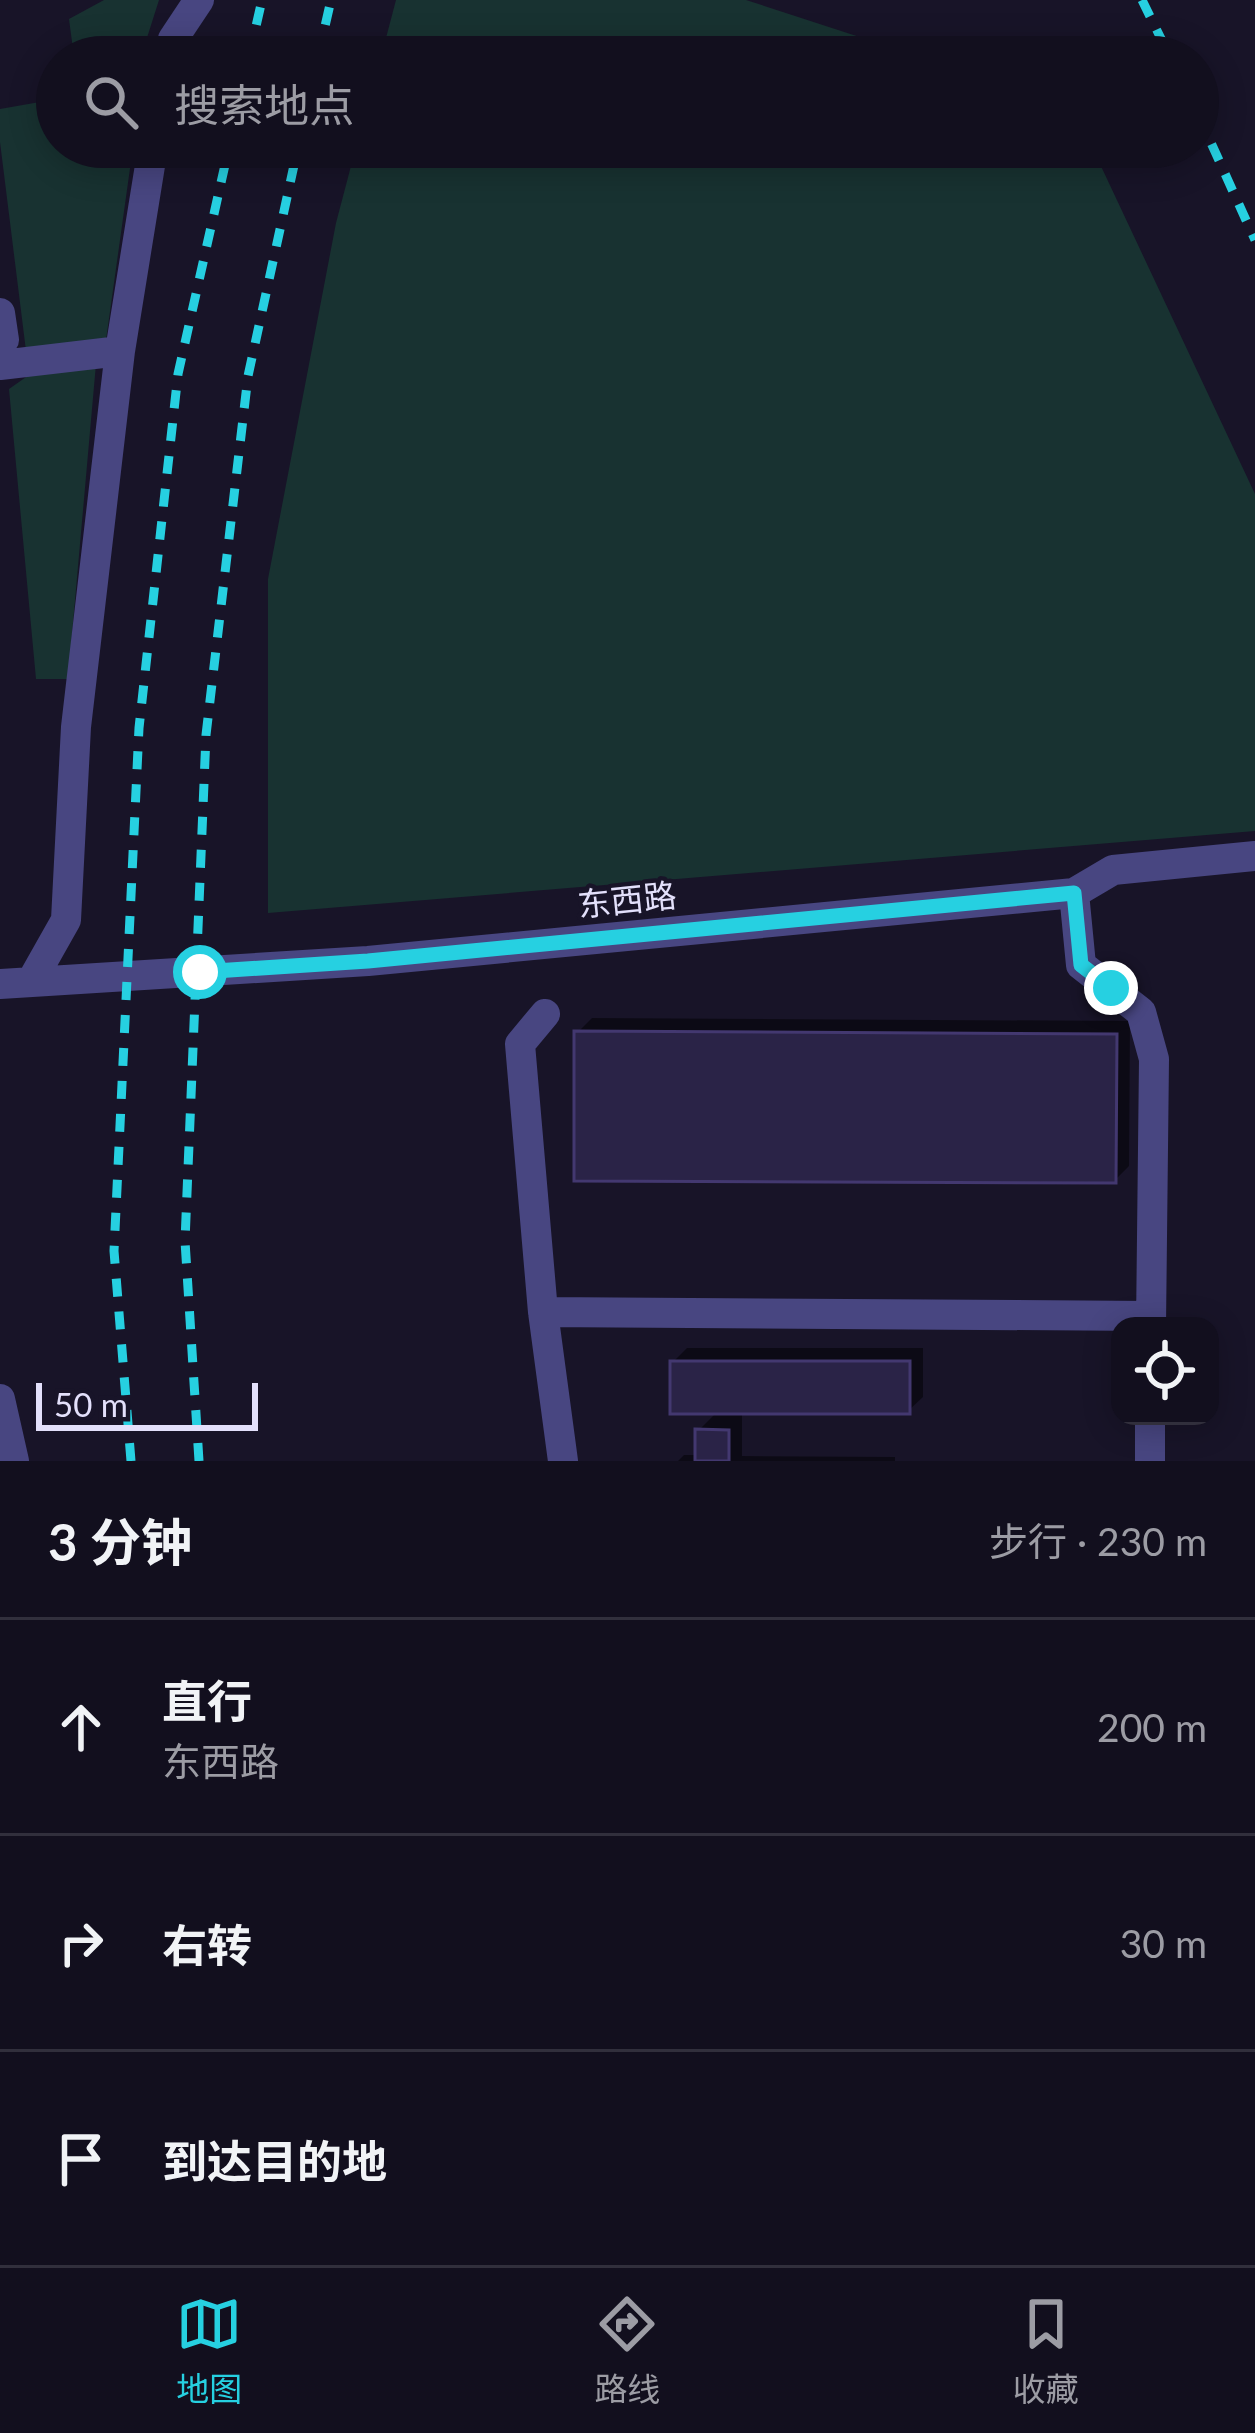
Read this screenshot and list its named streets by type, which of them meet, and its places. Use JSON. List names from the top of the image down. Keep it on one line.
{"streets":{"street":["东西路"]},"scale_bar":"50 m","page":{"search":"搜索地点","scale":"50 m","heading":["3 分钟","步行 · 230 m"],"list":[["直行","东西路","200 m"],["右转","30 m"],"到达目的地"],"nav":["地图","路线","收藏"]}}
